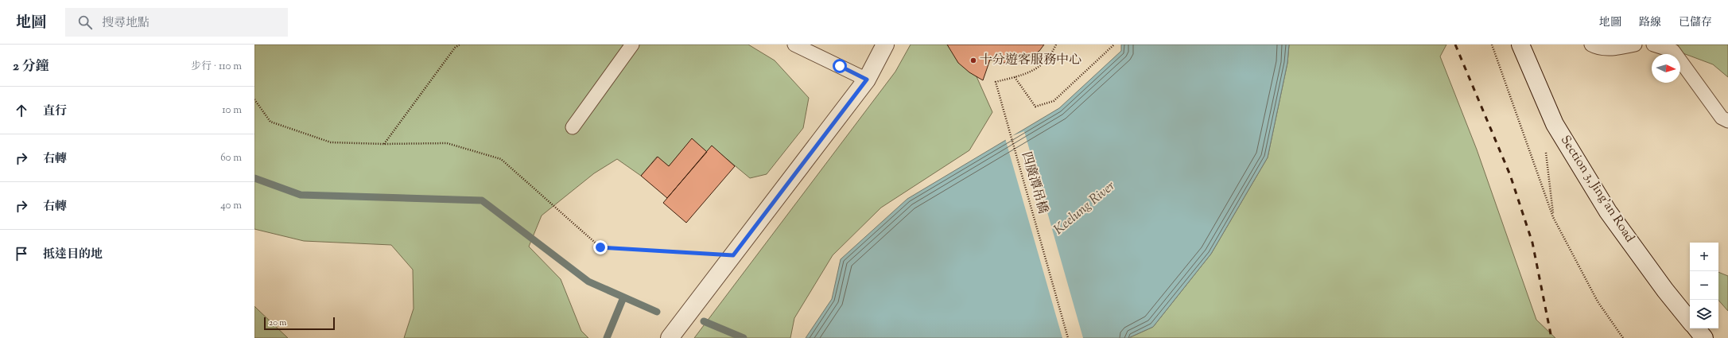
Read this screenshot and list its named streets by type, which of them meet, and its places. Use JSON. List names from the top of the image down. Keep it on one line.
{"streets":{"street":["Section 3, Jing'an Road"],"path":["四廣潭吊橋"]},"water":["Keelung River"],"places":["十分遊客服務中心"],"scale_bar":"20 m","north":"right","page":{"header":"地圖","search":"搜尋地點","nav":["地圖","路線","已儲存"],"heading":["2 分鐘","步行 · 110 m"],"list":[["直行","10 m"],["右轉","60 m"],["右轉","40 m"],"抵達目的地"],"map_buttons":["+","−"],"scale":"20 m"}}
